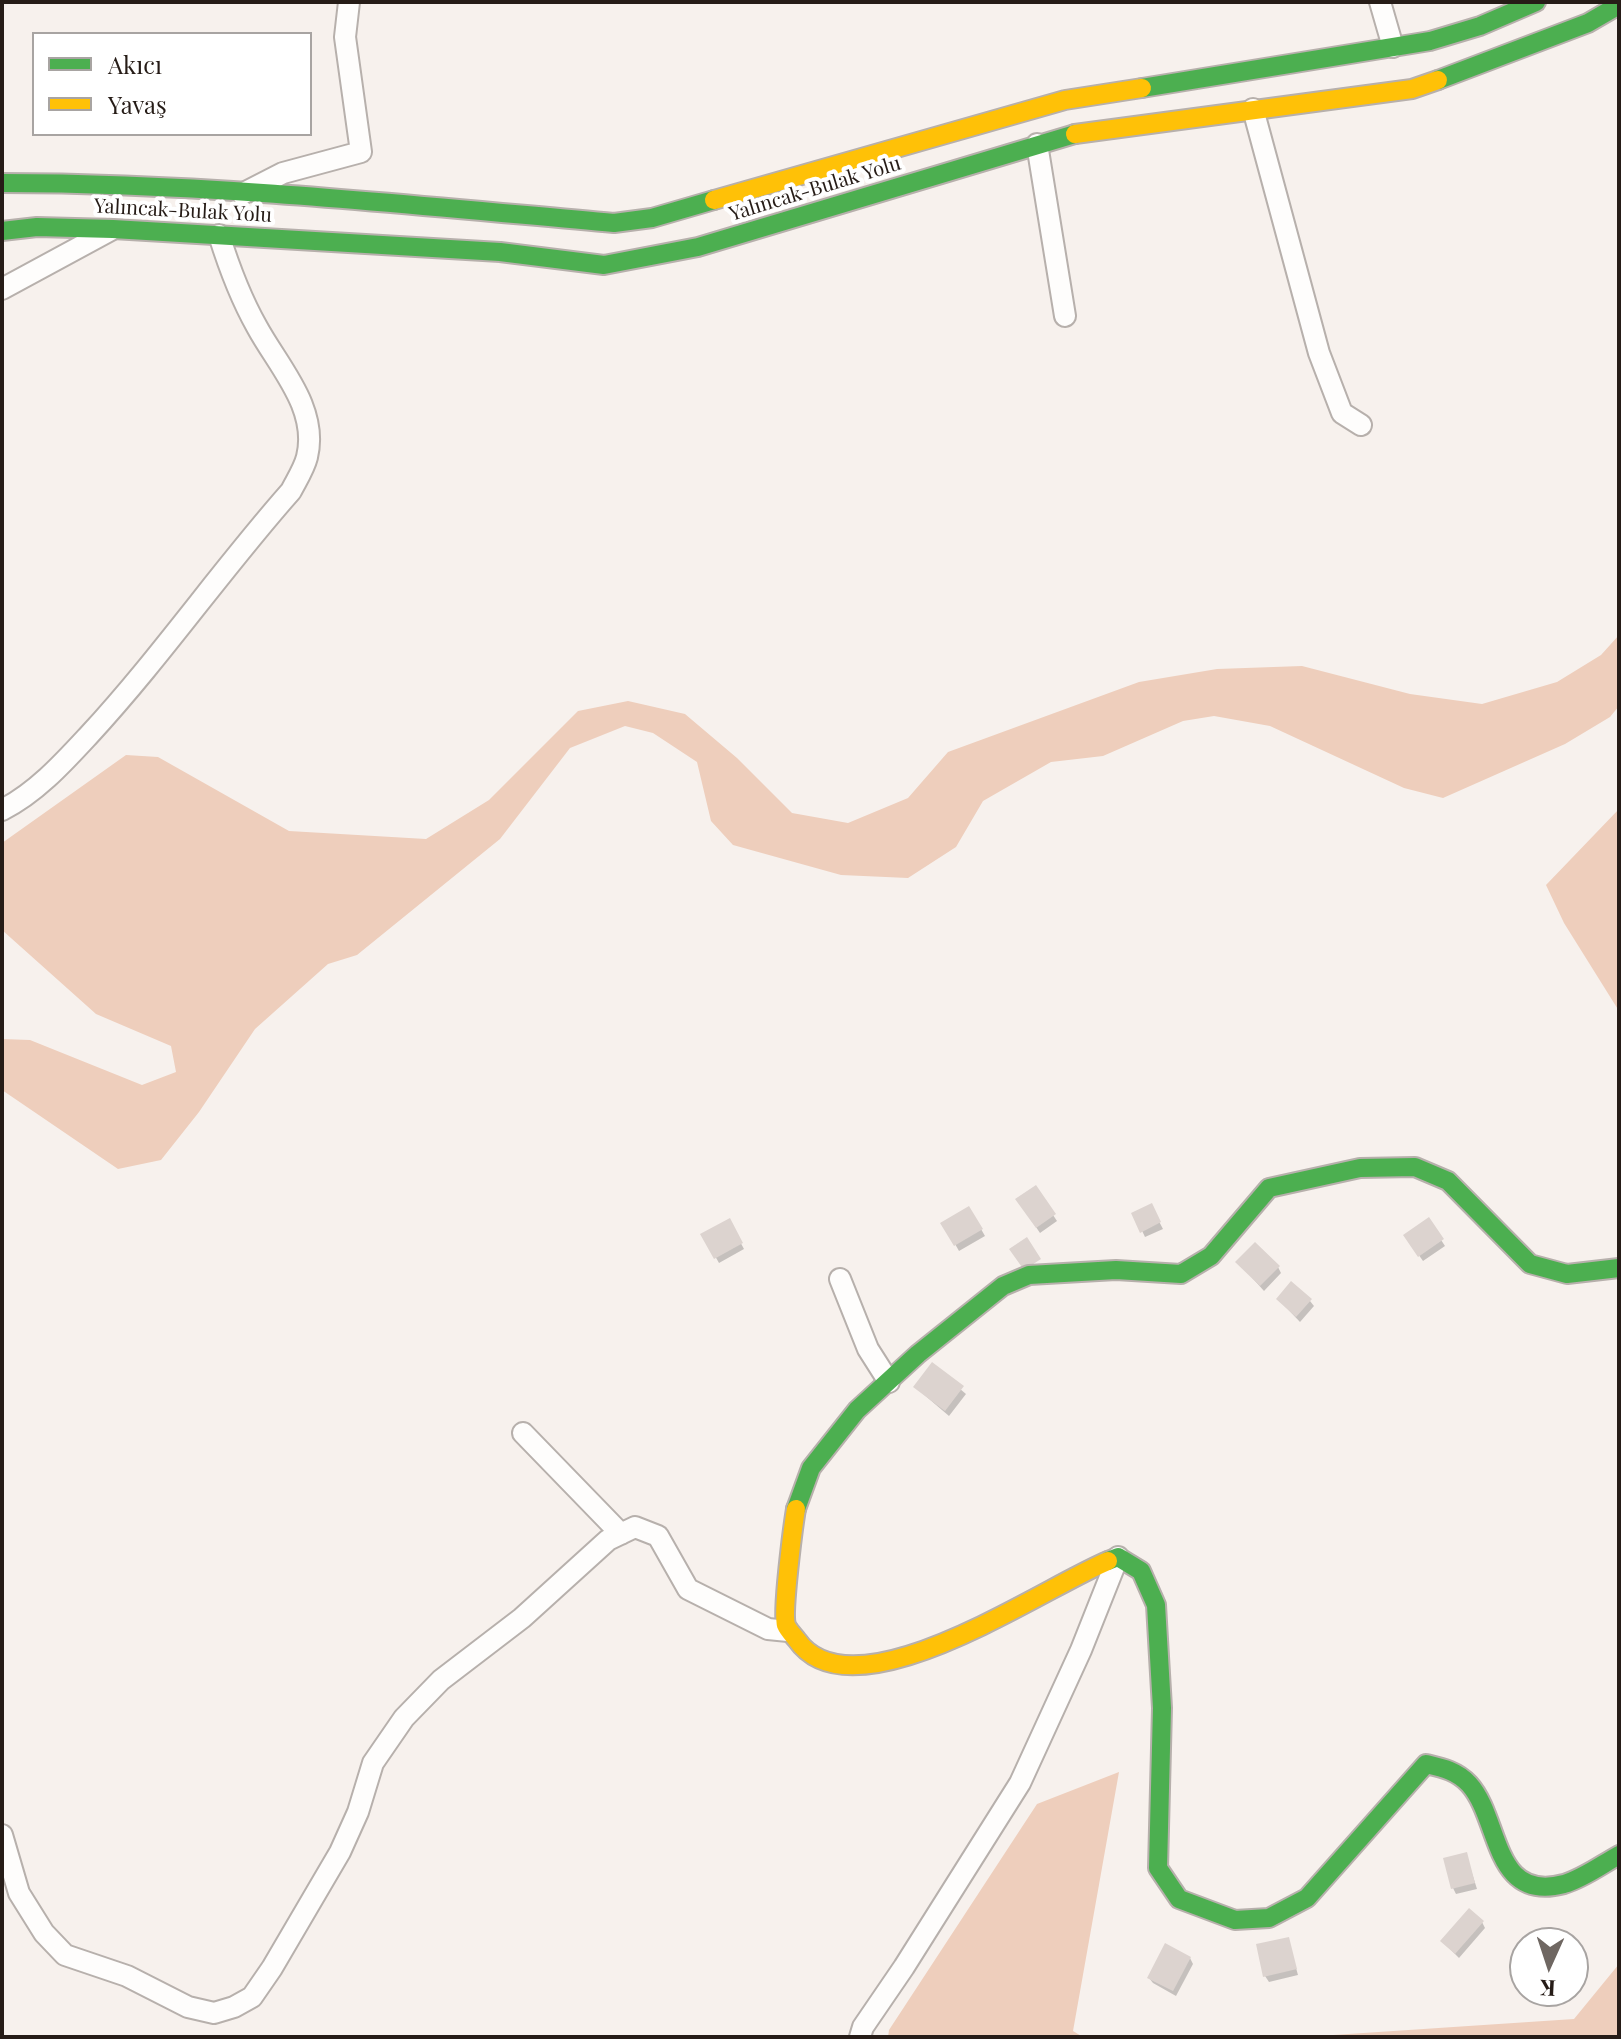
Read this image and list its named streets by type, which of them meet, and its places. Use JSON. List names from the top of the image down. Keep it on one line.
{"streets":{"main road":["Yalıncak-Bulak Yolu"]},"legend":["Akıcı","Yavaş"],"north":"bottom"}
